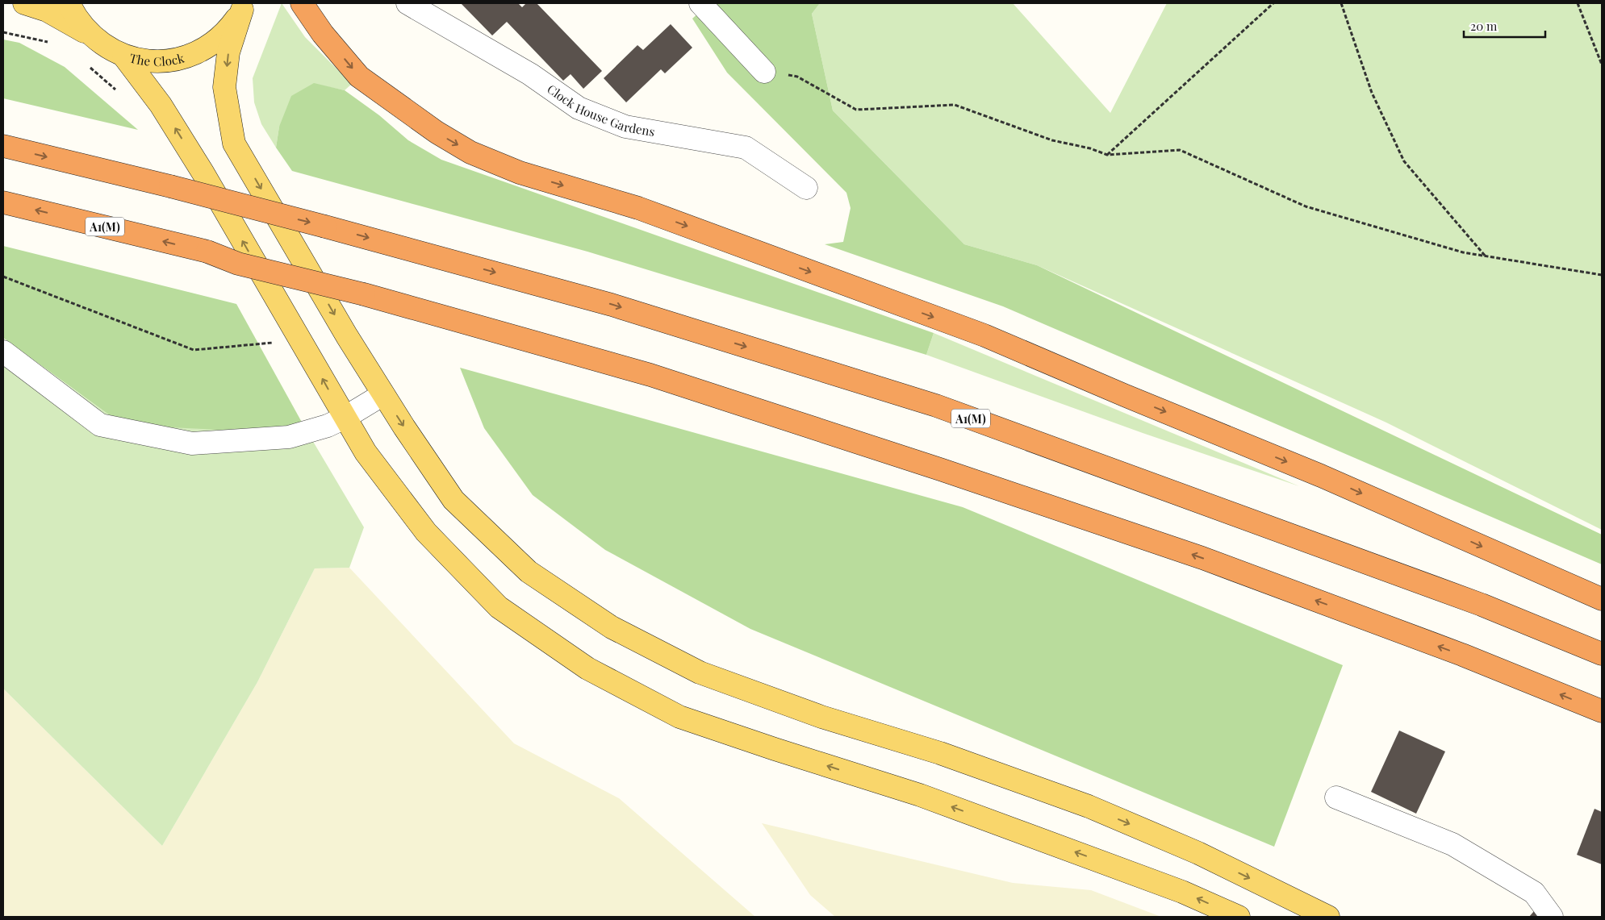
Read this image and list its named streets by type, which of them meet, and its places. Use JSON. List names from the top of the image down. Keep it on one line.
{"streets":{"highway":["A1(M)"],"main road":["The Clock"],"street":["Clock House Gardens"]},"scale_bar":"20 m"}
